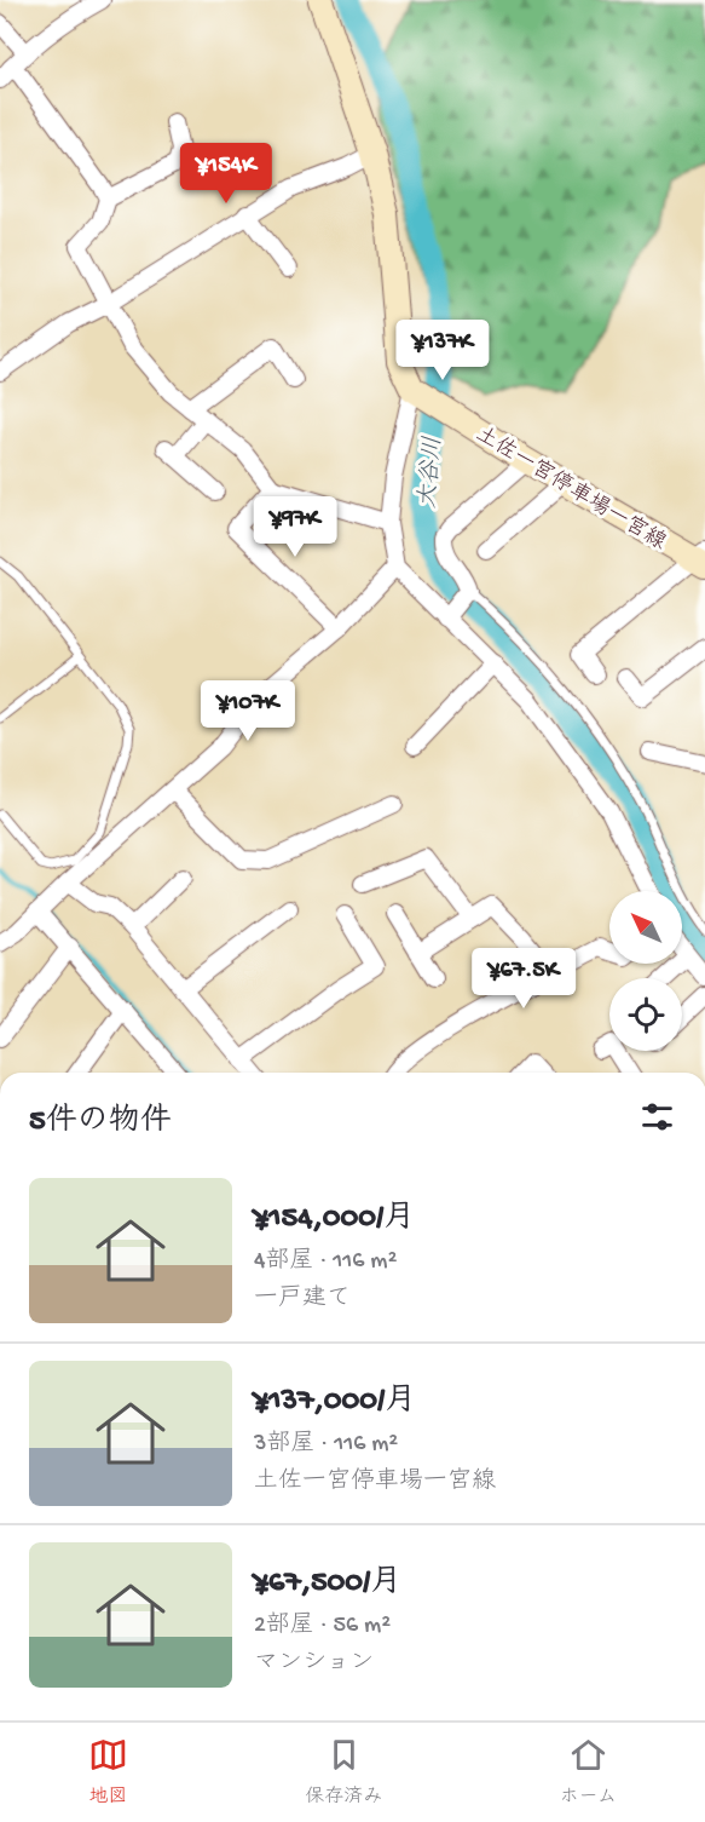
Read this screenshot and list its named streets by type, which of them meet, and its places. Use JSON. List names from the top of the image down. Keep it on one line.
{"streets":{"main road":["土佐一宮停車場一宮線"]},"water":["大谷川"],"north":"top left","page":{"price":["¥154K","¥137K","¥97K","¥107K","¥67.5K"],"heading":"5件の物件","list":[{"name":"¥154,000/月","note":"4部屋 · 116 m² · 一戸建て"},{"name":"¥137,000/月","note":"3部屋 · 116 m² · 土佐一宮停車場一宮線"},{"name":"¥67,500/月","note":"2部屋 · 56 m² · マンション"}],"tabs":["地図","保存済み","ホーム"]}}
